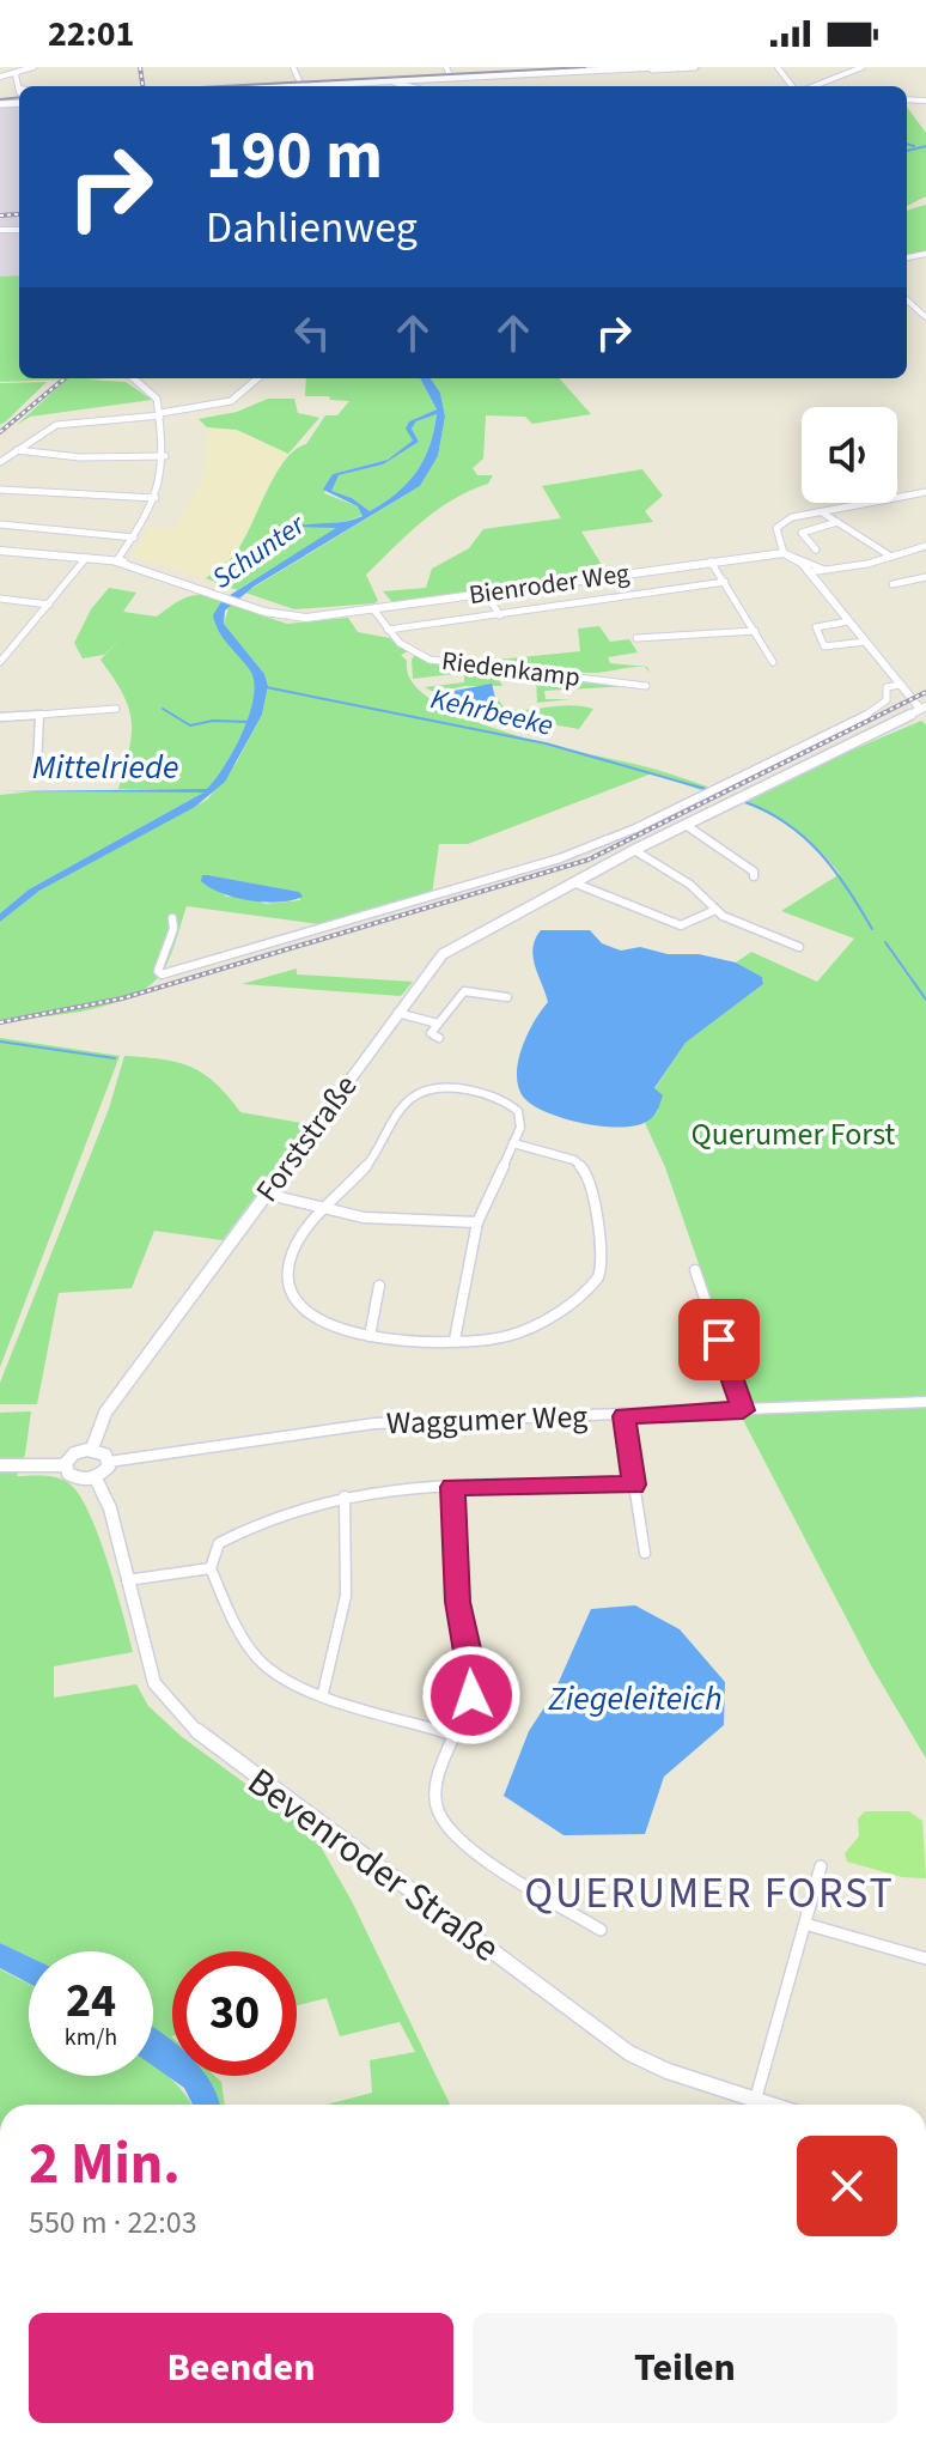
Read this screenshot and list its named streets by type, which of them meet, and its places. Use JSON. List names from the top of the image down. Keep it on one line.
{"streets":{"main road":["Bienroder Weg","Forststraße","Bevenroder Straße"],"street":["Riedenkamp","Waggumer Weg"]},"crossings":[["Bienroder Weg","Riedenkamp"],["Forststraße","Waggumer Weg"],["Forststraße","Bevenroder Straße"],["Waggumer Weg","Bevenroder Straße"]],"districts":["QUERUMER FORST"],"water":["Schunter","Kehrbeeke","Mittelriede","Ziegeleiteich"],"parks":["Querumer Forst"],"page":{"status":"22:01","turn":["190 m","Dahlienweg"],"speed":"24 km/h","limit":"30","heading":["2 Min.","550 m · 22:03"],"buttons":["Beenden","Teilen"]}}
